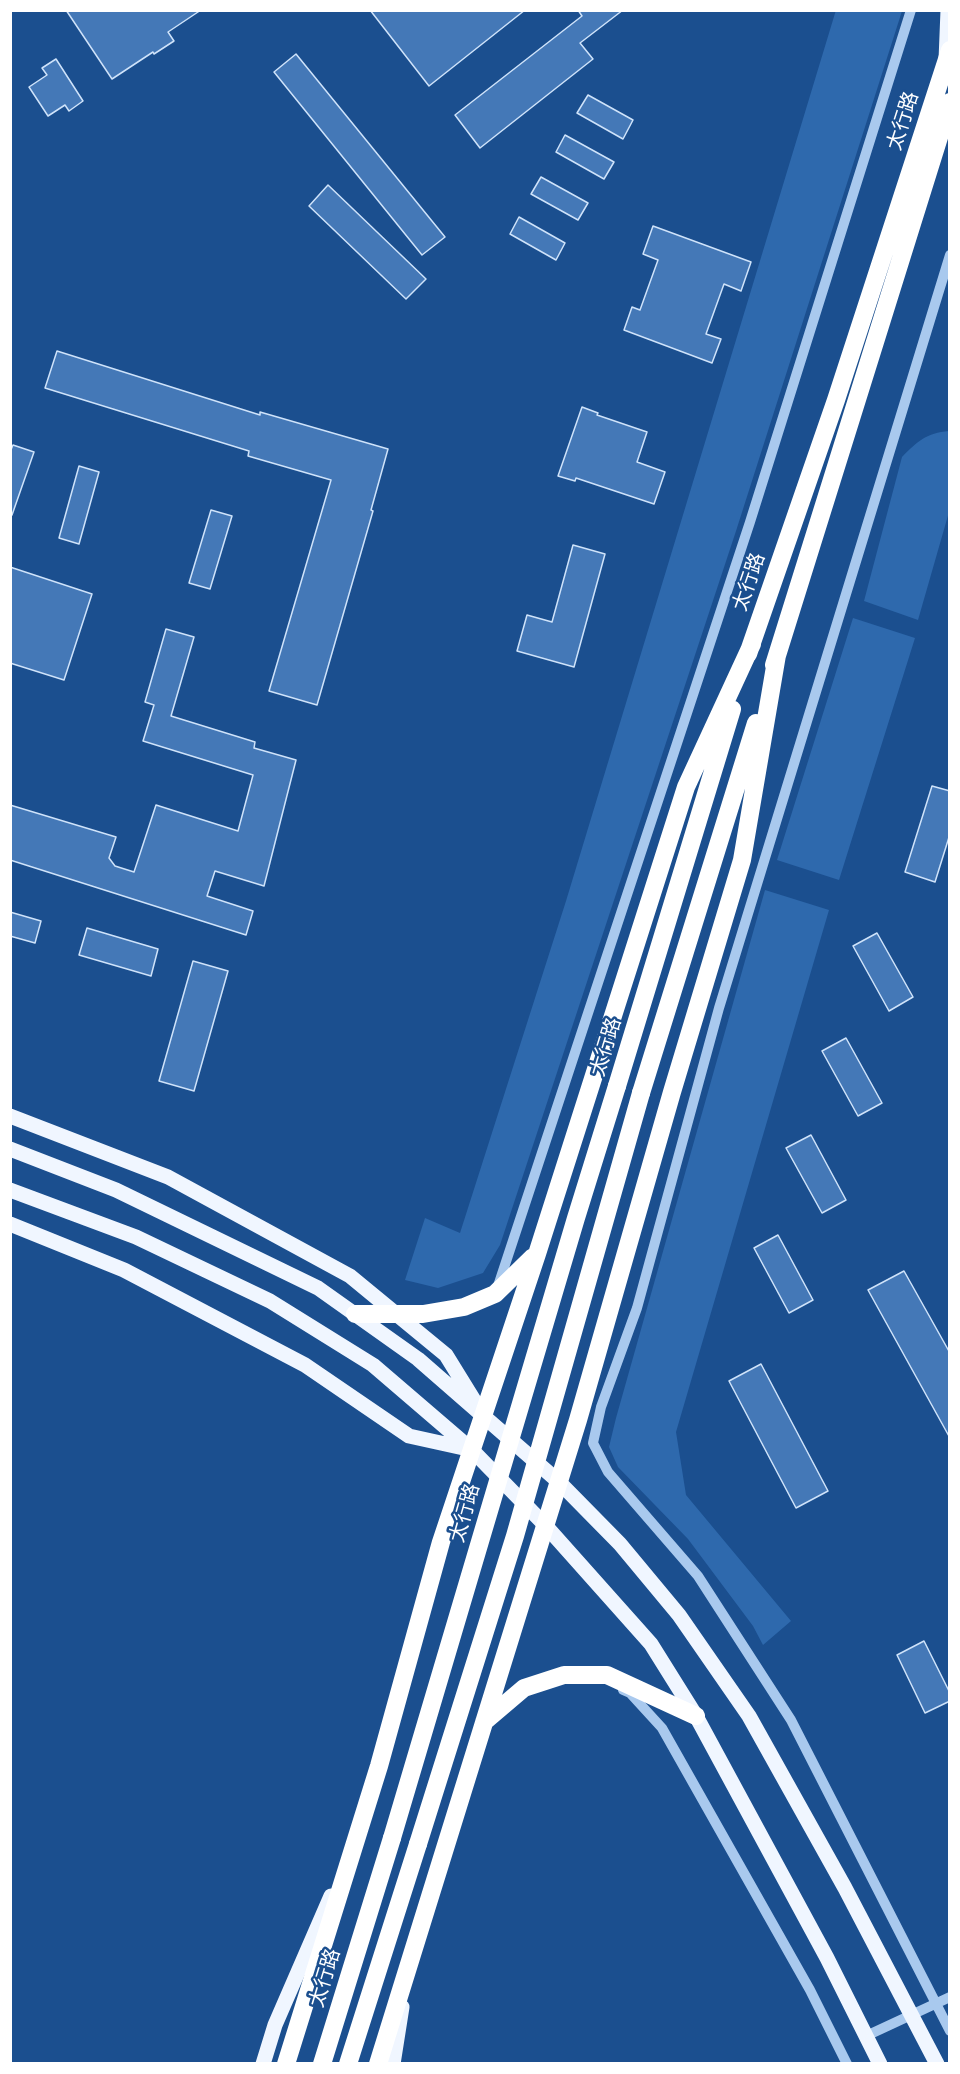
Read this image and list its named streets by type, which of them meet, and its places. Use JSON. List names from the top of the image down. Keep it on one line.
{"streets":{"highway":["太行路"]}}
